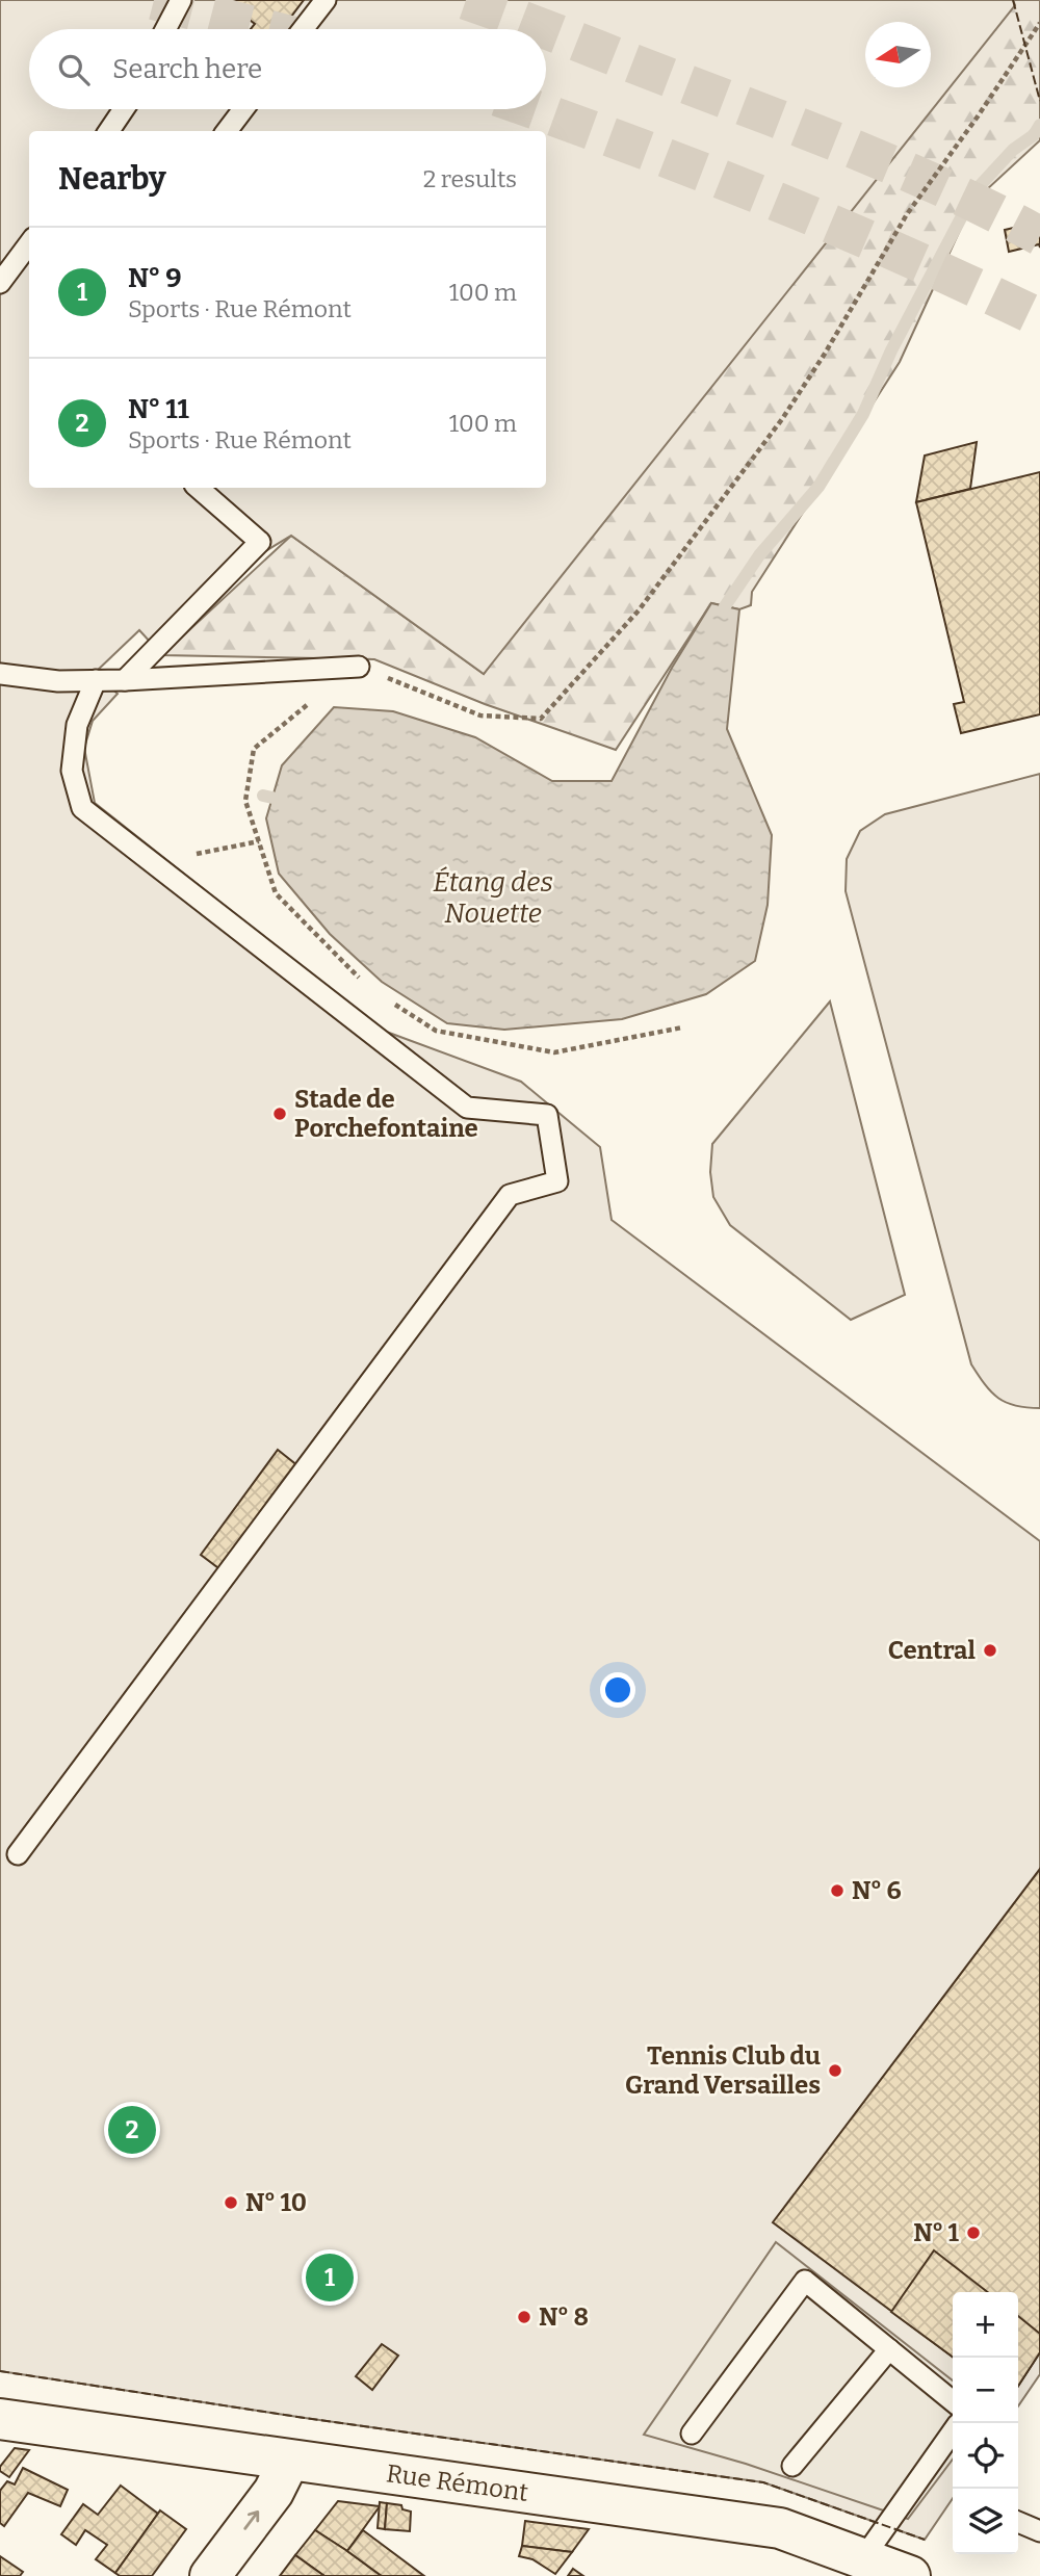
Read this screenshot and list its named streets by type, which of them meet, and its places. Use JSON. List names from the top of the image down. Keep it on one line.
{"streets":{"street":["Rue Rémont"]},"water":["Étang des Nouette"],"places":["Stade de Porchefontaine","Central","N° 6","Tennis Club du Grand Versailles","N° 10","N° 1","N° 8"],"north":"left","page":{"search":"Search here","heading":["Nearby","2 results"],"list":[{"mark":"1","name":"N° 9","note":"Sports · Rue Rémont","value":"100 m"},{"mark":"2","name":"N° 11","note":"Sports · Rue Rémont","value":"100 m"}],"pins":["2","1"],"map_buttons":["+","−"]}}
